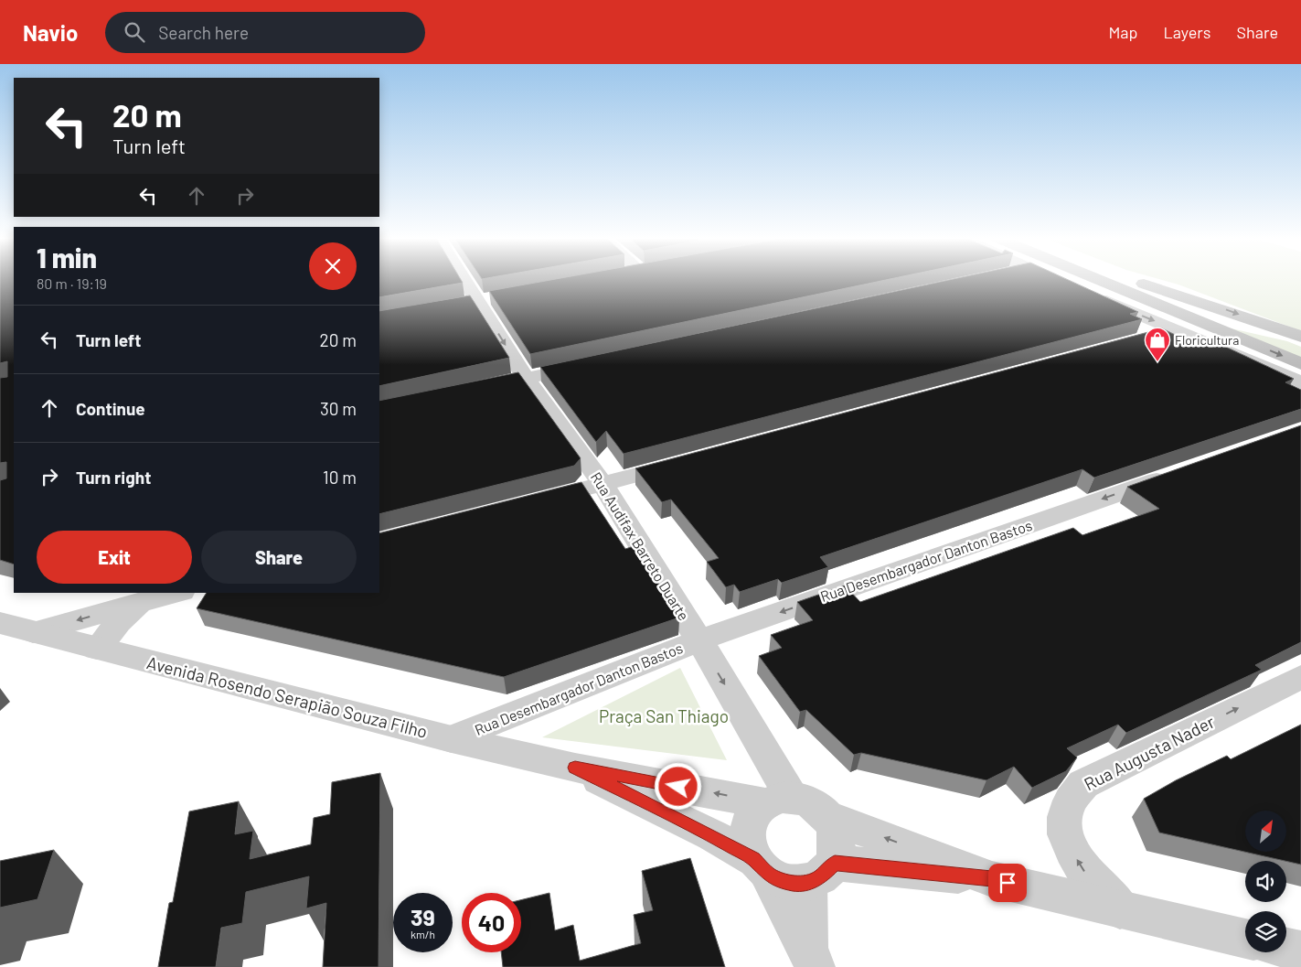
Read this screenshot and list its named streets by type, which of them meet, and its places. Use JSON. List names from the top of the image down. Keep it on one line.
{"streets":{"street":["Rua Audifax Barreto Duarte","Rua Desembargador Danton Bastos","Avenida Rosendo Serapião Souza Filho","Rua Augusta Nader"]},"crossings":[["Rua Audifax Barreto Duarte","Rua Desembargador Danton Bastos"],["Rua Audifax Barreto Duarte","Avenida Rosendo Serapião Souza Filho"],["Rua Desembargador Danton Bastos","Avenida Rosendo Serapião Souza Filho"]],"one_way":["Rua Audifax Barreto Duarte","Rua Desembargador Danton Bastos"],"parks":["Praça San Thiago"],"places":{"shop":["Floricultura"]},"north":"top right","page":{"header":"Navio","search":"Search here","nav":["Map","Layers","Share"],"turn":["20 m","Turn left"],"heading":["1 min","80 m · 19:19"],"list":[{"name":"Turn left","value":"20 m"},{"name":"Continue","value":"30 m"},{"name":"Turn right","value":"10 m"}],"buttons":["Exit","Share"],"speed":"39 km/h","limit":"40"}}
